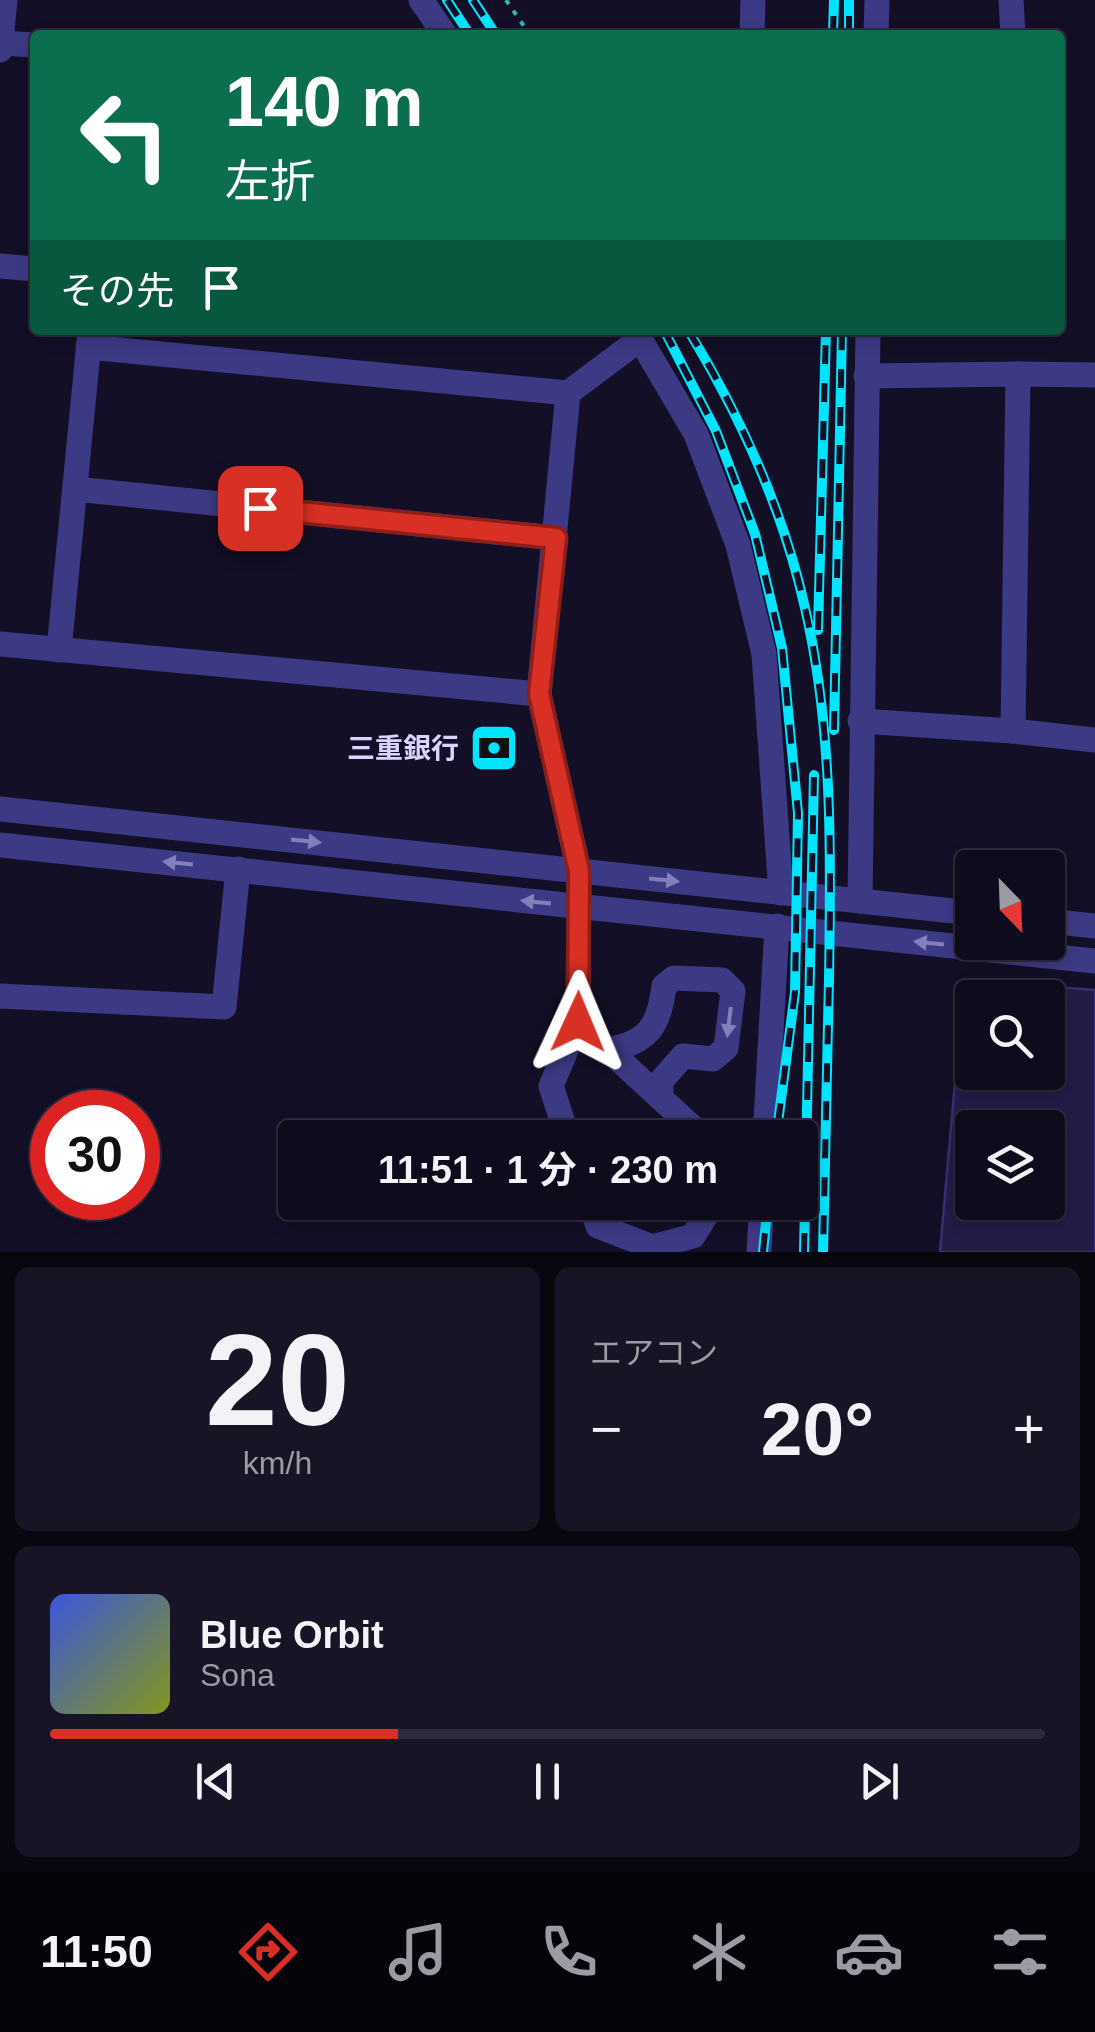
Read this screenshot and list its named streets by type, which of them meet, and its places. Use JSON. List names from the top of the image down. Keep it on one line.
{"places":{"bank":["三重銀行"]},"north":"bottom right","page":{"turn":["140 m","左折"],"then":"その先","limit":"30","trip":"11:51 · 1 分 · 230 m","tile":[["20","km/h"],"エアコン"],"heat":["−","20°","+"],"song":["Blue Orbit","Sona"],"tabs":"11:50"}}
